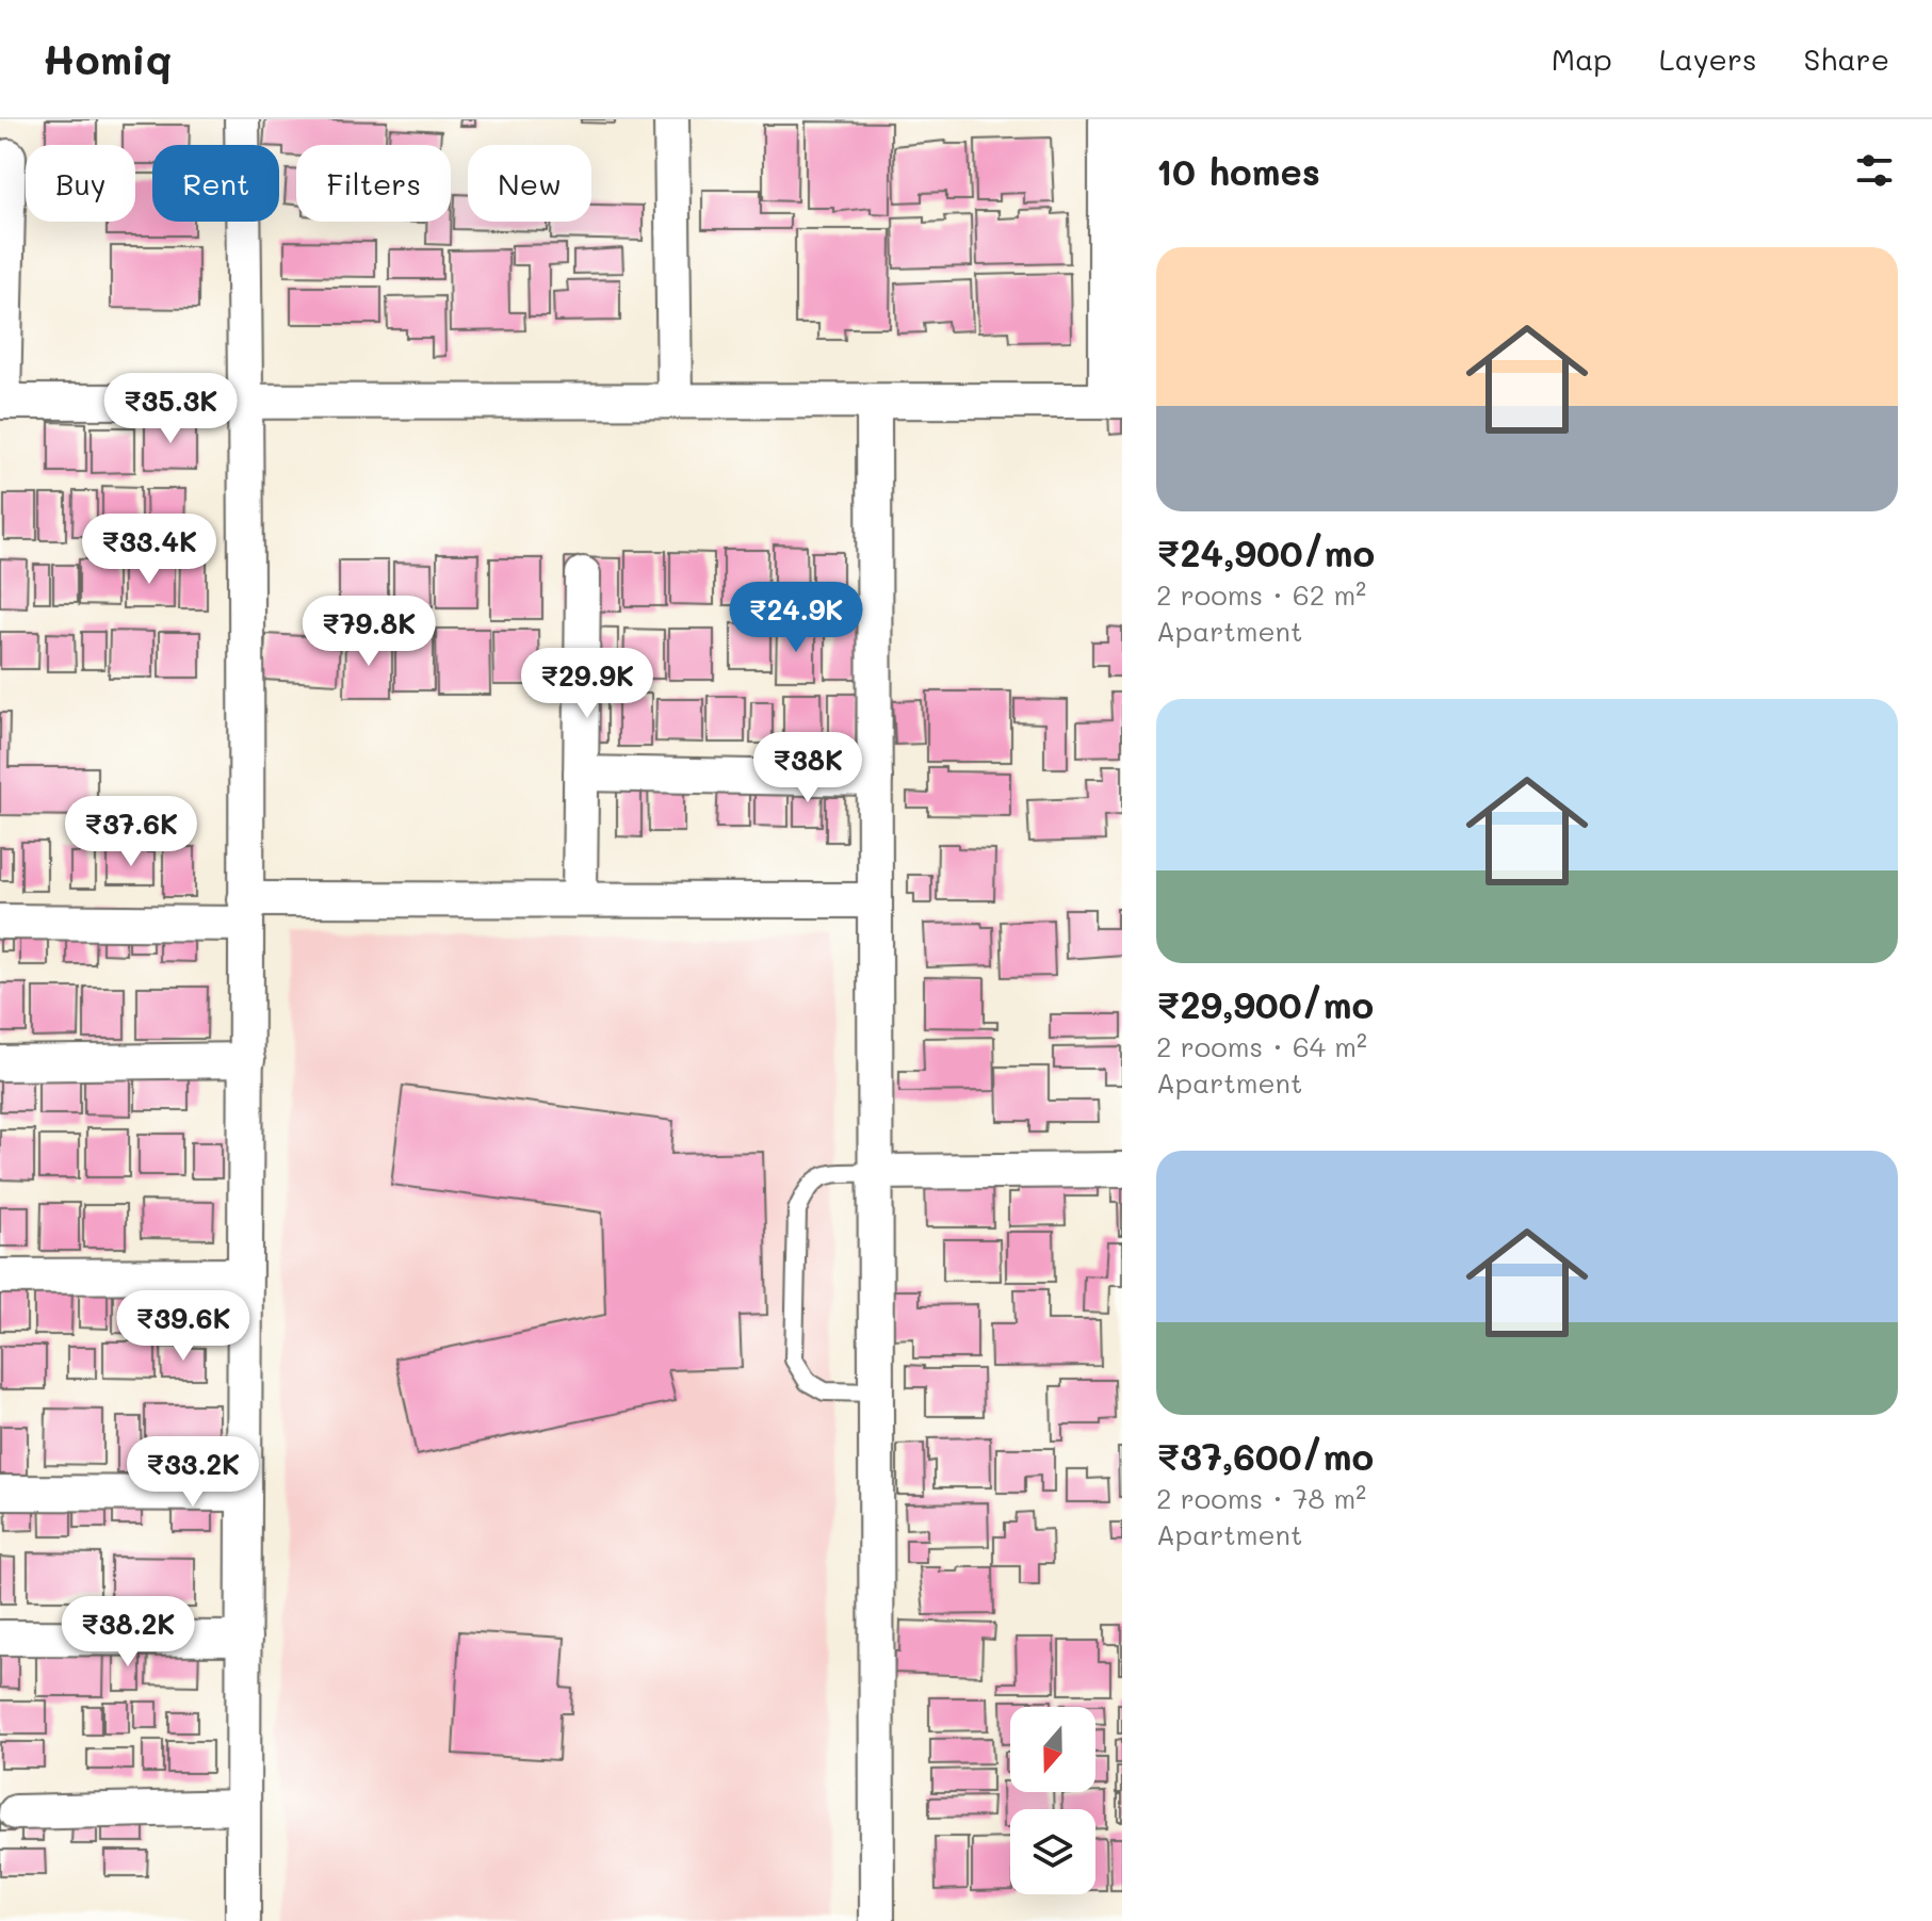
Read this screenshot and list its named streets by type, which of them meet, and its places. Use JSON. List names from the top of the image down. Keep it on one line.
{"north":"bottom","page":{"header":"Homiq","nav":["Map","Layers","Share"],"heading":"10 homes","chip":["Buy","Rent","Filters","New"],"list":[{"name":"₹24,900/mo","note":"2 rooms · 62 m² · Apartment"},{"name":"₹29,900/mo","note":"2 rooms · 64 m² · Apartment"},{"name":"₹37,600/mo","note":"2 rooms · 78 m² · Apartment"}],"price":["₹35.3K","₹33.4K","₹24.9K","₹79.8K","₹29.9K","₹38K","₹37.6K","₹39.6K","₹33.2K","₹38.2K"]}}
